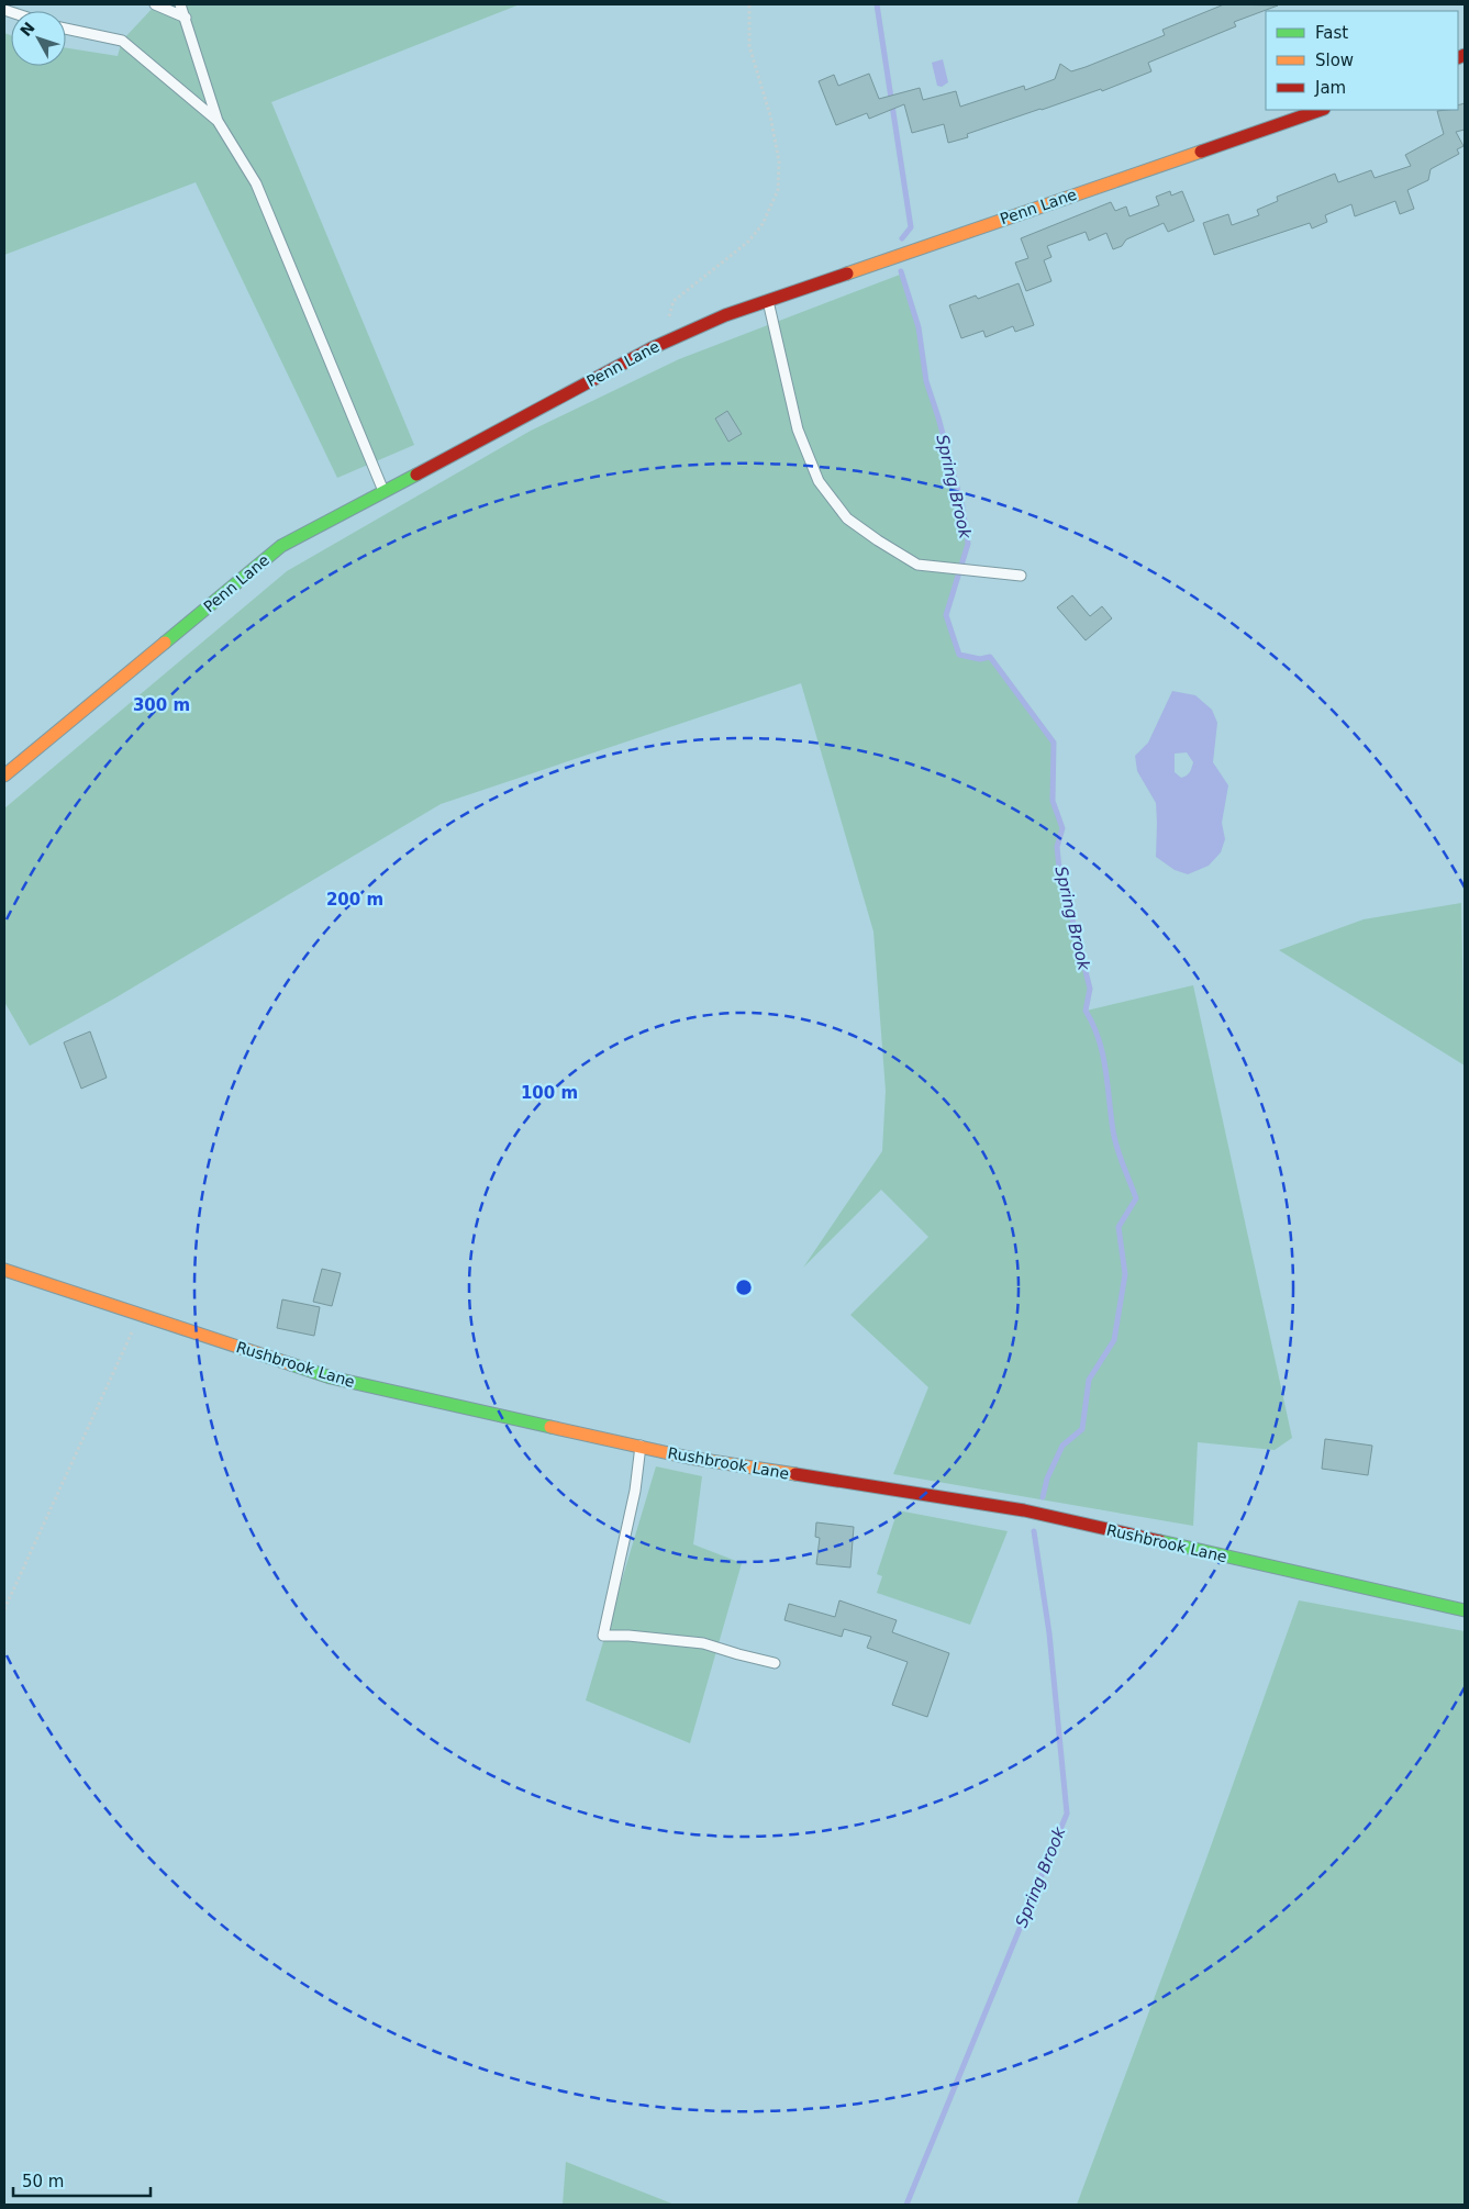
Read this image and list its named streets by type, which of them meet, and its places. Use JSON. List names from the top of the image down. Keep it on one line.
{"streets":{"street":["Penn Lane","Rushbrook Lane"]},"water":["Spring Brook"],"legend":["Fast","Slow","Jam"],"scale_bar":"50 m","north":"top left","rings":["300 m","200 m","100 m"]}
